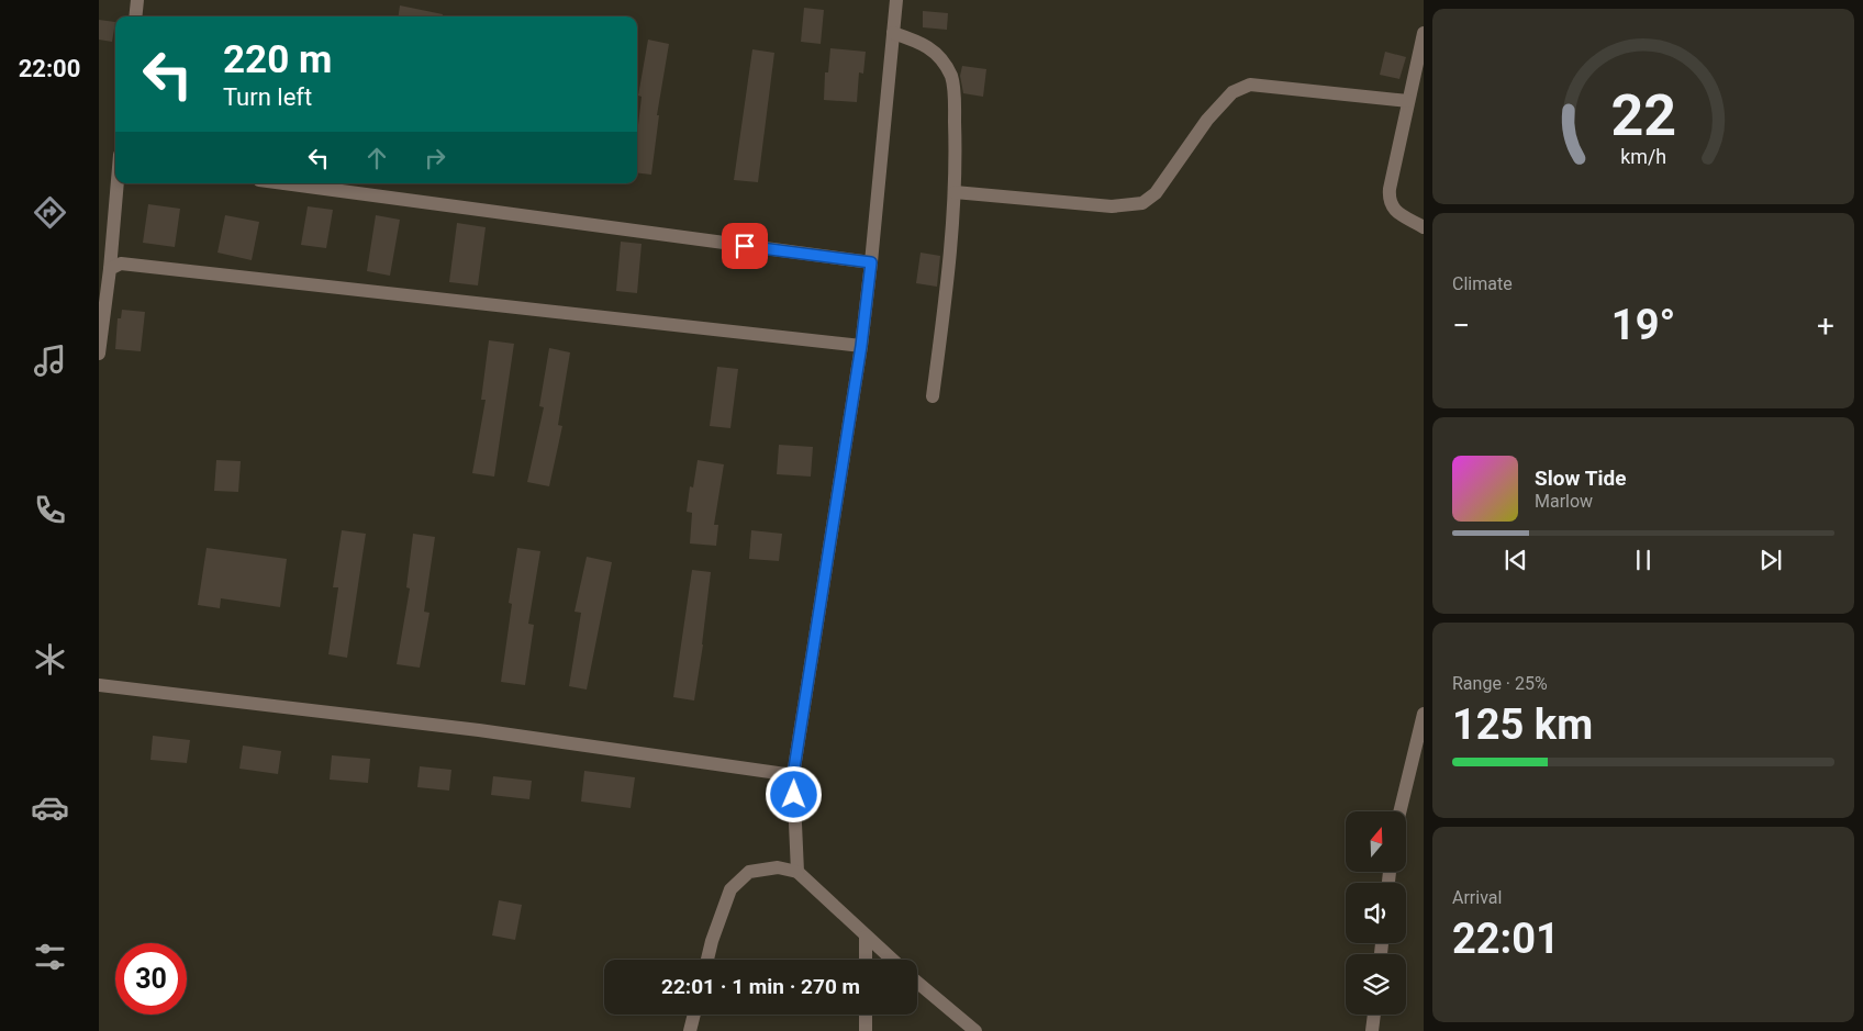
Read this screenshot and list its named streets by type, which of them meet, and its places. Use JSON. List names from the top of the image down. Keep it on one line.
{"north":"top","page":{"tabs":"22:00","turn":["220 m","Turn left"],"tile":["Climate",["Range · 25%","125 km"],["Arrival","22:01"]],"heat":["−","19°","+"],"song":["Slow Tide","Marlow"],"limit":"30","trip":"22:01 · 1 min · 270 m","gauge":["22","km/h"]}}
